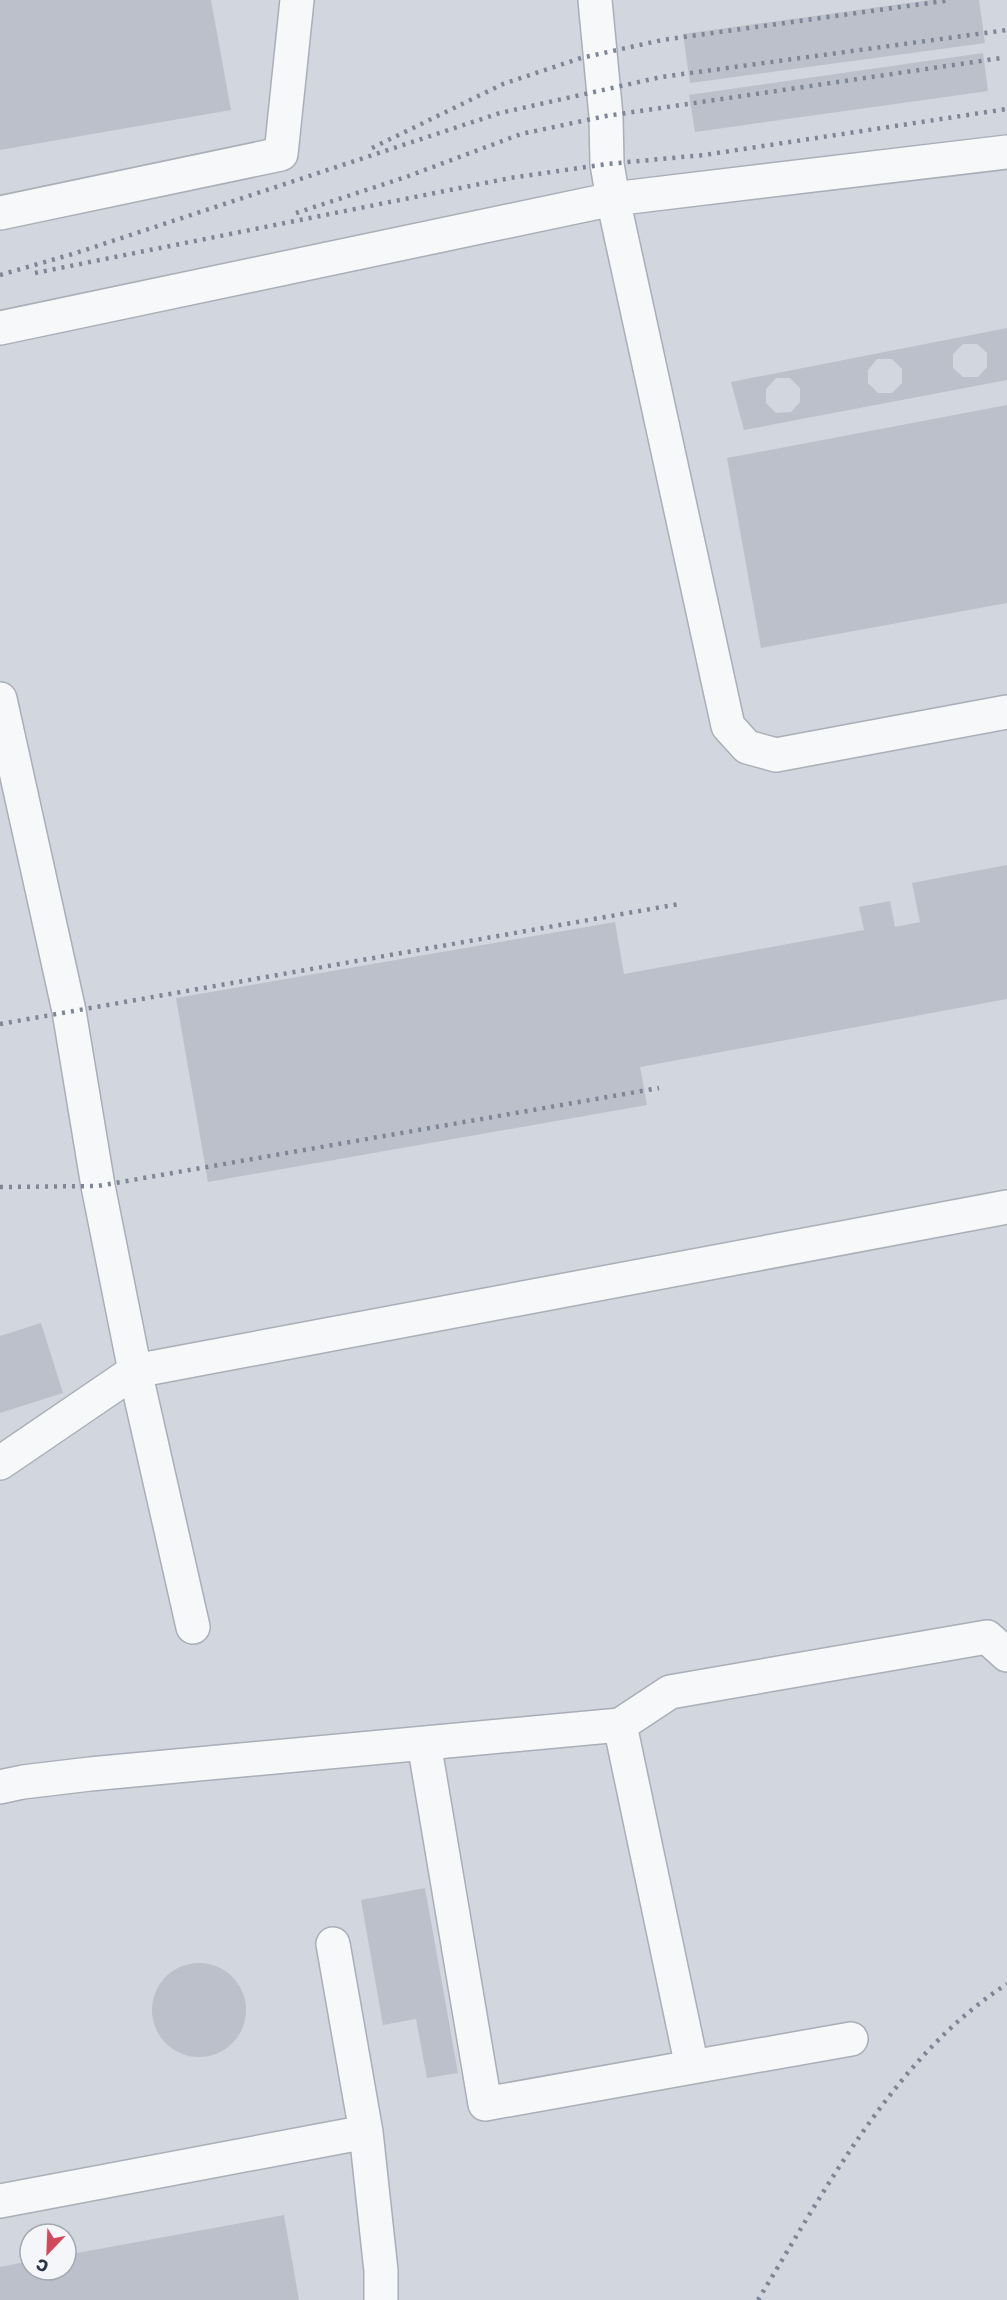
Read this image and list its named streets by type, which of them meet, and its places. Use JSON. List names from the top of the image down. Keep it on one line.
{"north":"bottom left"}
